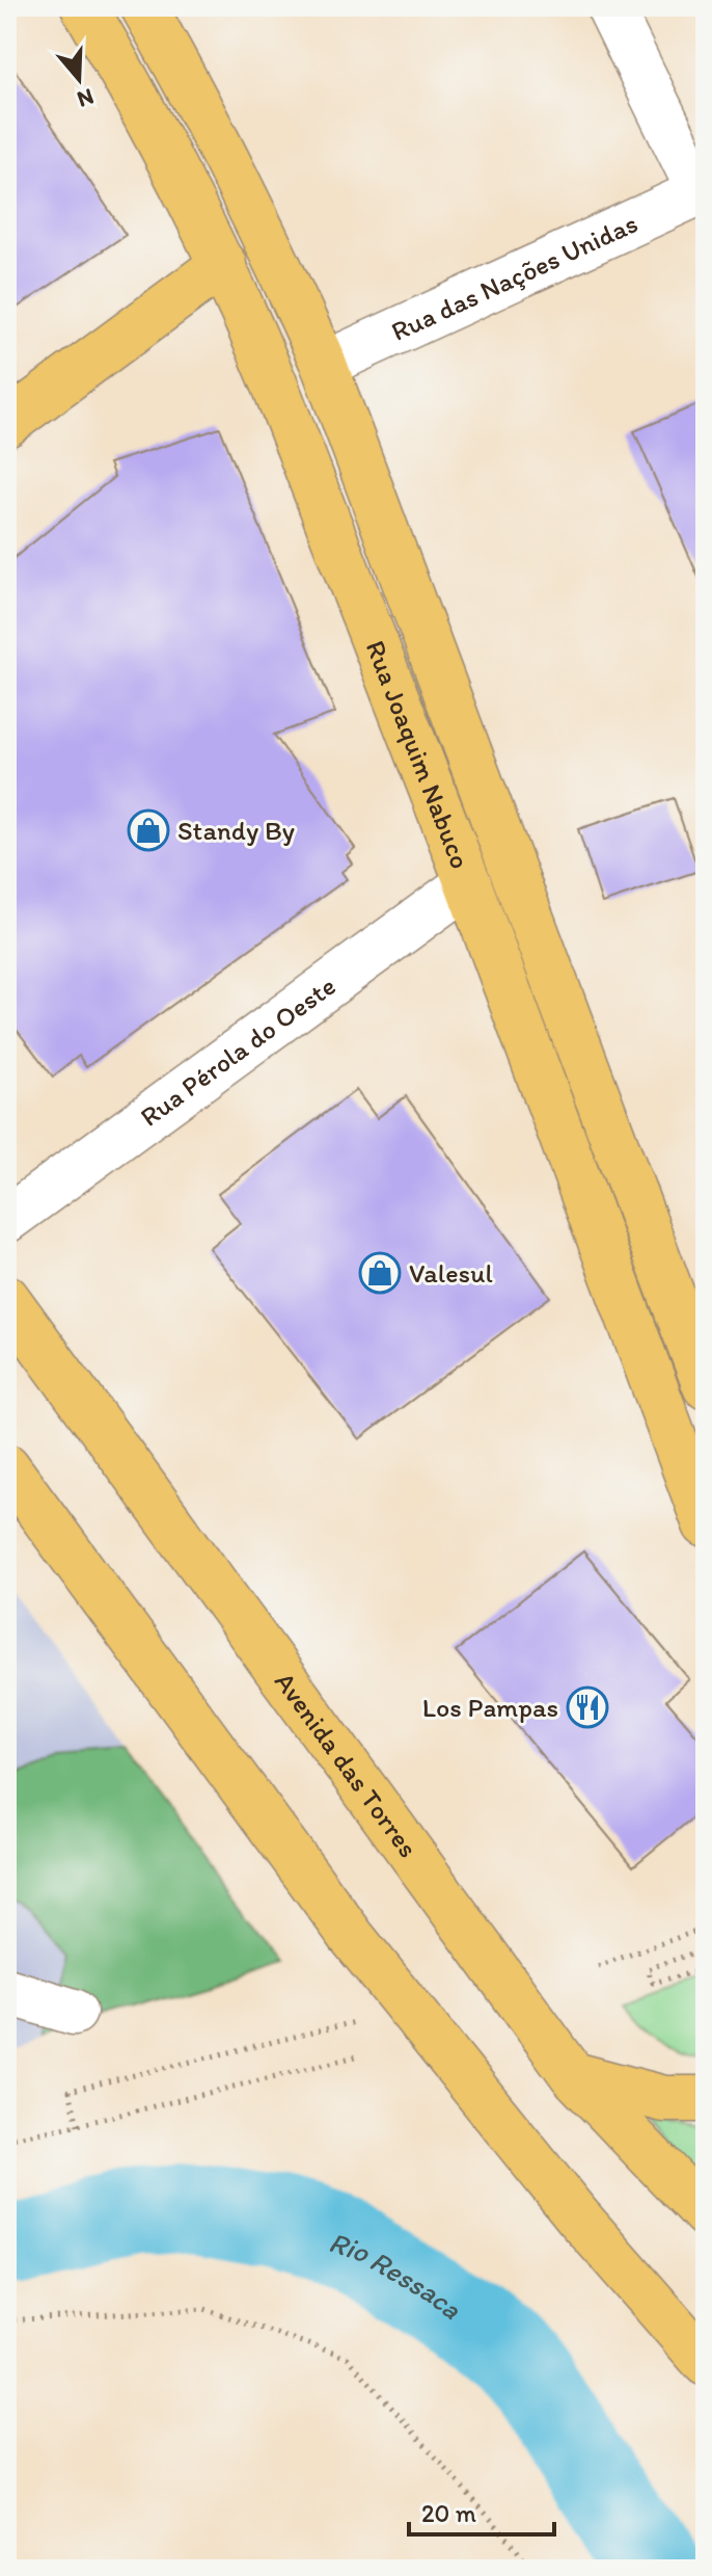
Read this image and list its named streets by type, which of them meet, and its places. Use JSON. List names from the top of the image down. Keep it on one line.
{"streets":{"main road":["Rua Joaquim Nabuco","Avenida das Torres"],"street":["Rua das Nações Unidas","Rua Pérola do Oeste"]},"crossings":[["Rua das Nações Unidas","Rua Joaquim Nabuco"],["Rua Joaquim Nabuco","Rua Pérola do Oeste"]],"water":["Rio Ressaca"],"places":{"shop":["Standy By","Valesul"],"restaurant":["Los Pampas"]},"scale_bar":"20 m","north":"bottom"}
